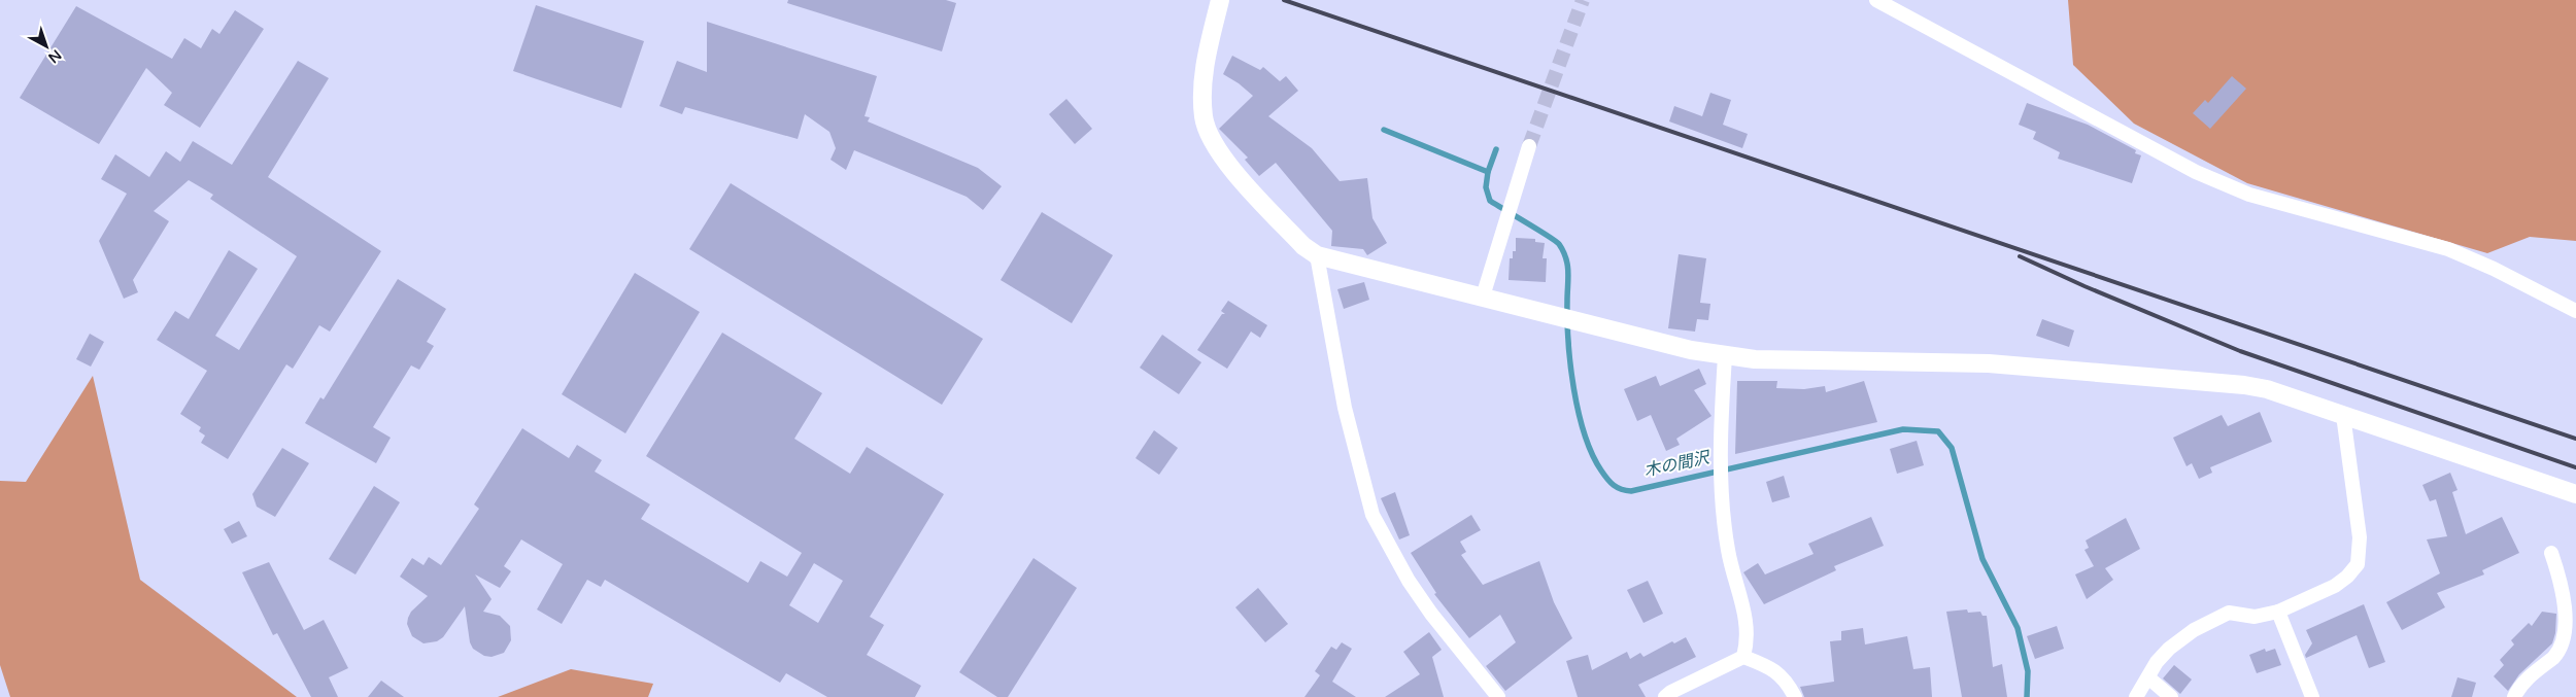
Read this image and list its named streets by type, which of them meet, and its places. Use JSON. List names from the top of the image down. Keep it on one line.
{"water":["木の間沢"],"north":"bottom right"}
